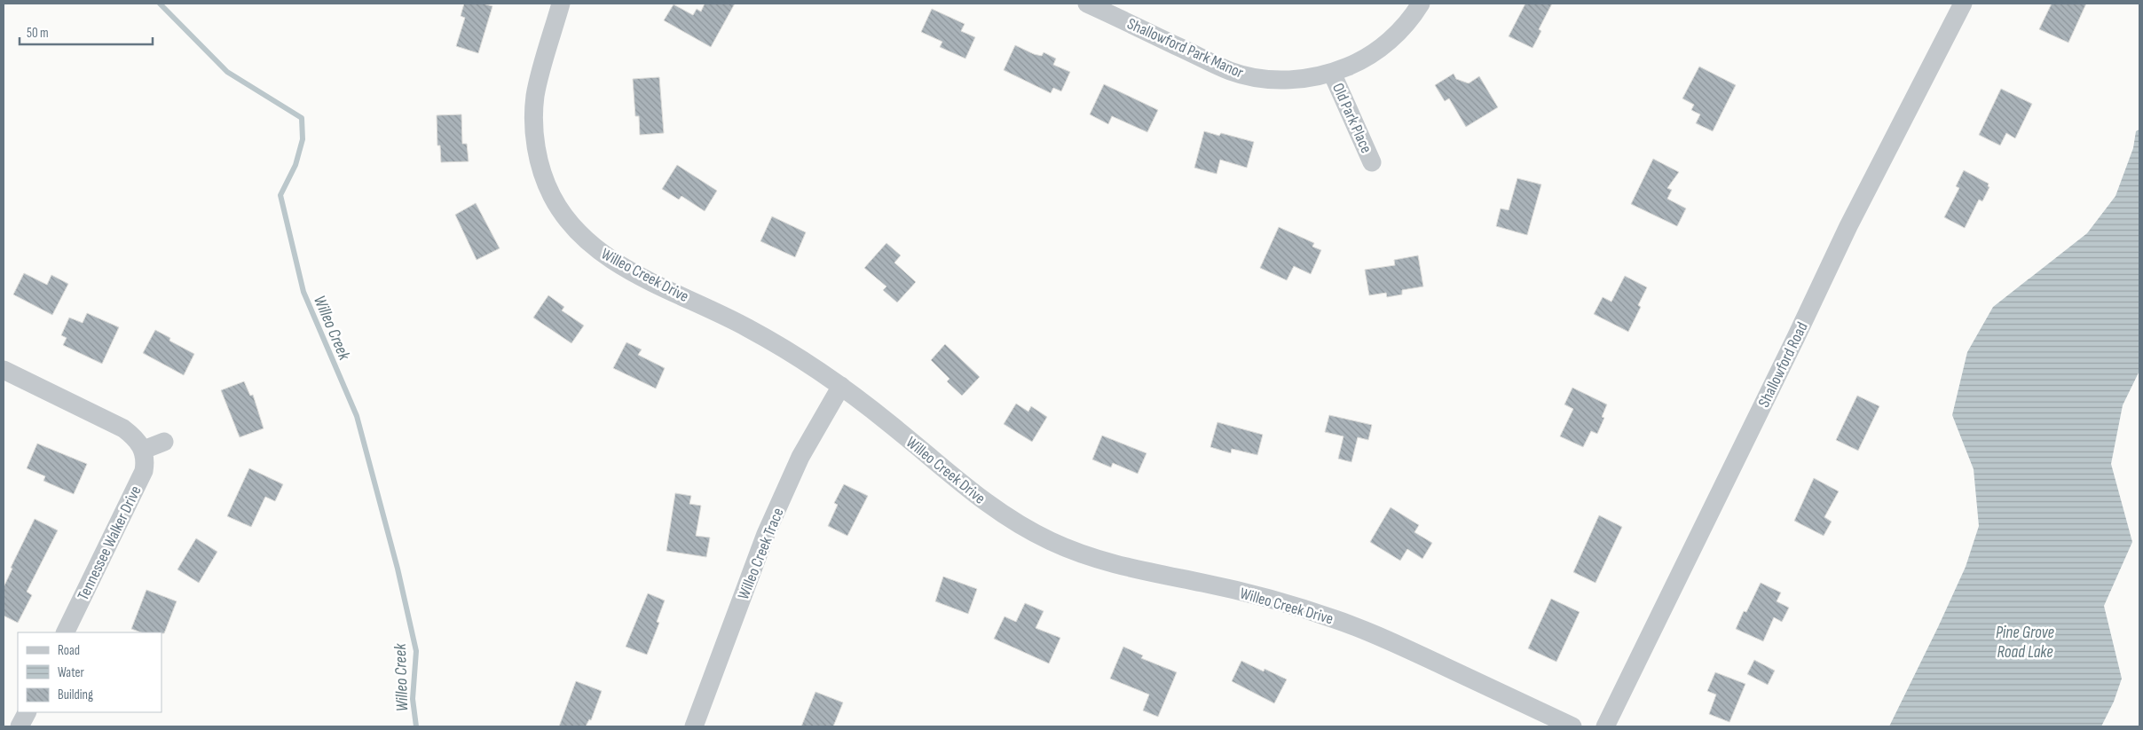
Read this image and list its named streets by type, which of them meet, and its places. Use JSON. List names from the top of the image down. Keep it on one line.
{"streets":{"street":["Shallowford Park Manor","Old Park Place","Willeo Creek Drive","Shallowford Road","Tennessee Walker Drive","Willeo Creek Trace"]},"crossings":[["Shallowford Park Manor","Old Park Place"],["Willeo Creek Drive","Willeo Creek Trace"]],"water":["Willeo Creek","Pine Grove Road Lake"],"legend":["Road","Water","Building"],"scale_bar":"50 m"}
